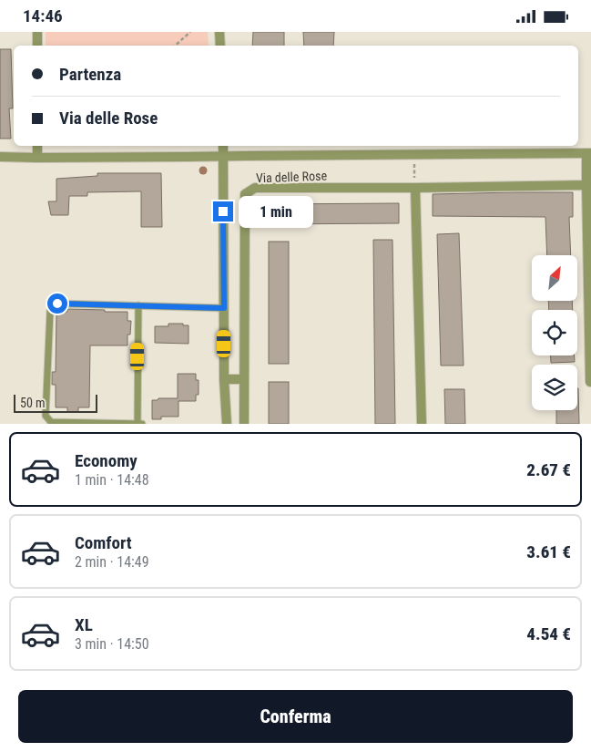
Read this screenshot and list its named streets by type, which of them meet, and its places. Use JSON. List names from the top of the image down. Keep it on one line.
{"streets":{"street":["Via delle Rose"]},"scale_bar":"50 m","north":"top right","page":{"status":"14:46","banner":["Partenza","Via delle Rose"],"bubble":"1 min","scale":"50 m","list":[{"name":"Economy","note":"1 min · 14:48","value":"2.67 €"},{"name":"Comfort","note":"2 min · 14:49","value":"3.61 €"},{"name":"XL","note":"3 min · 14:50","value":"4.54 €"}],"buttons":"Conferma"}}
